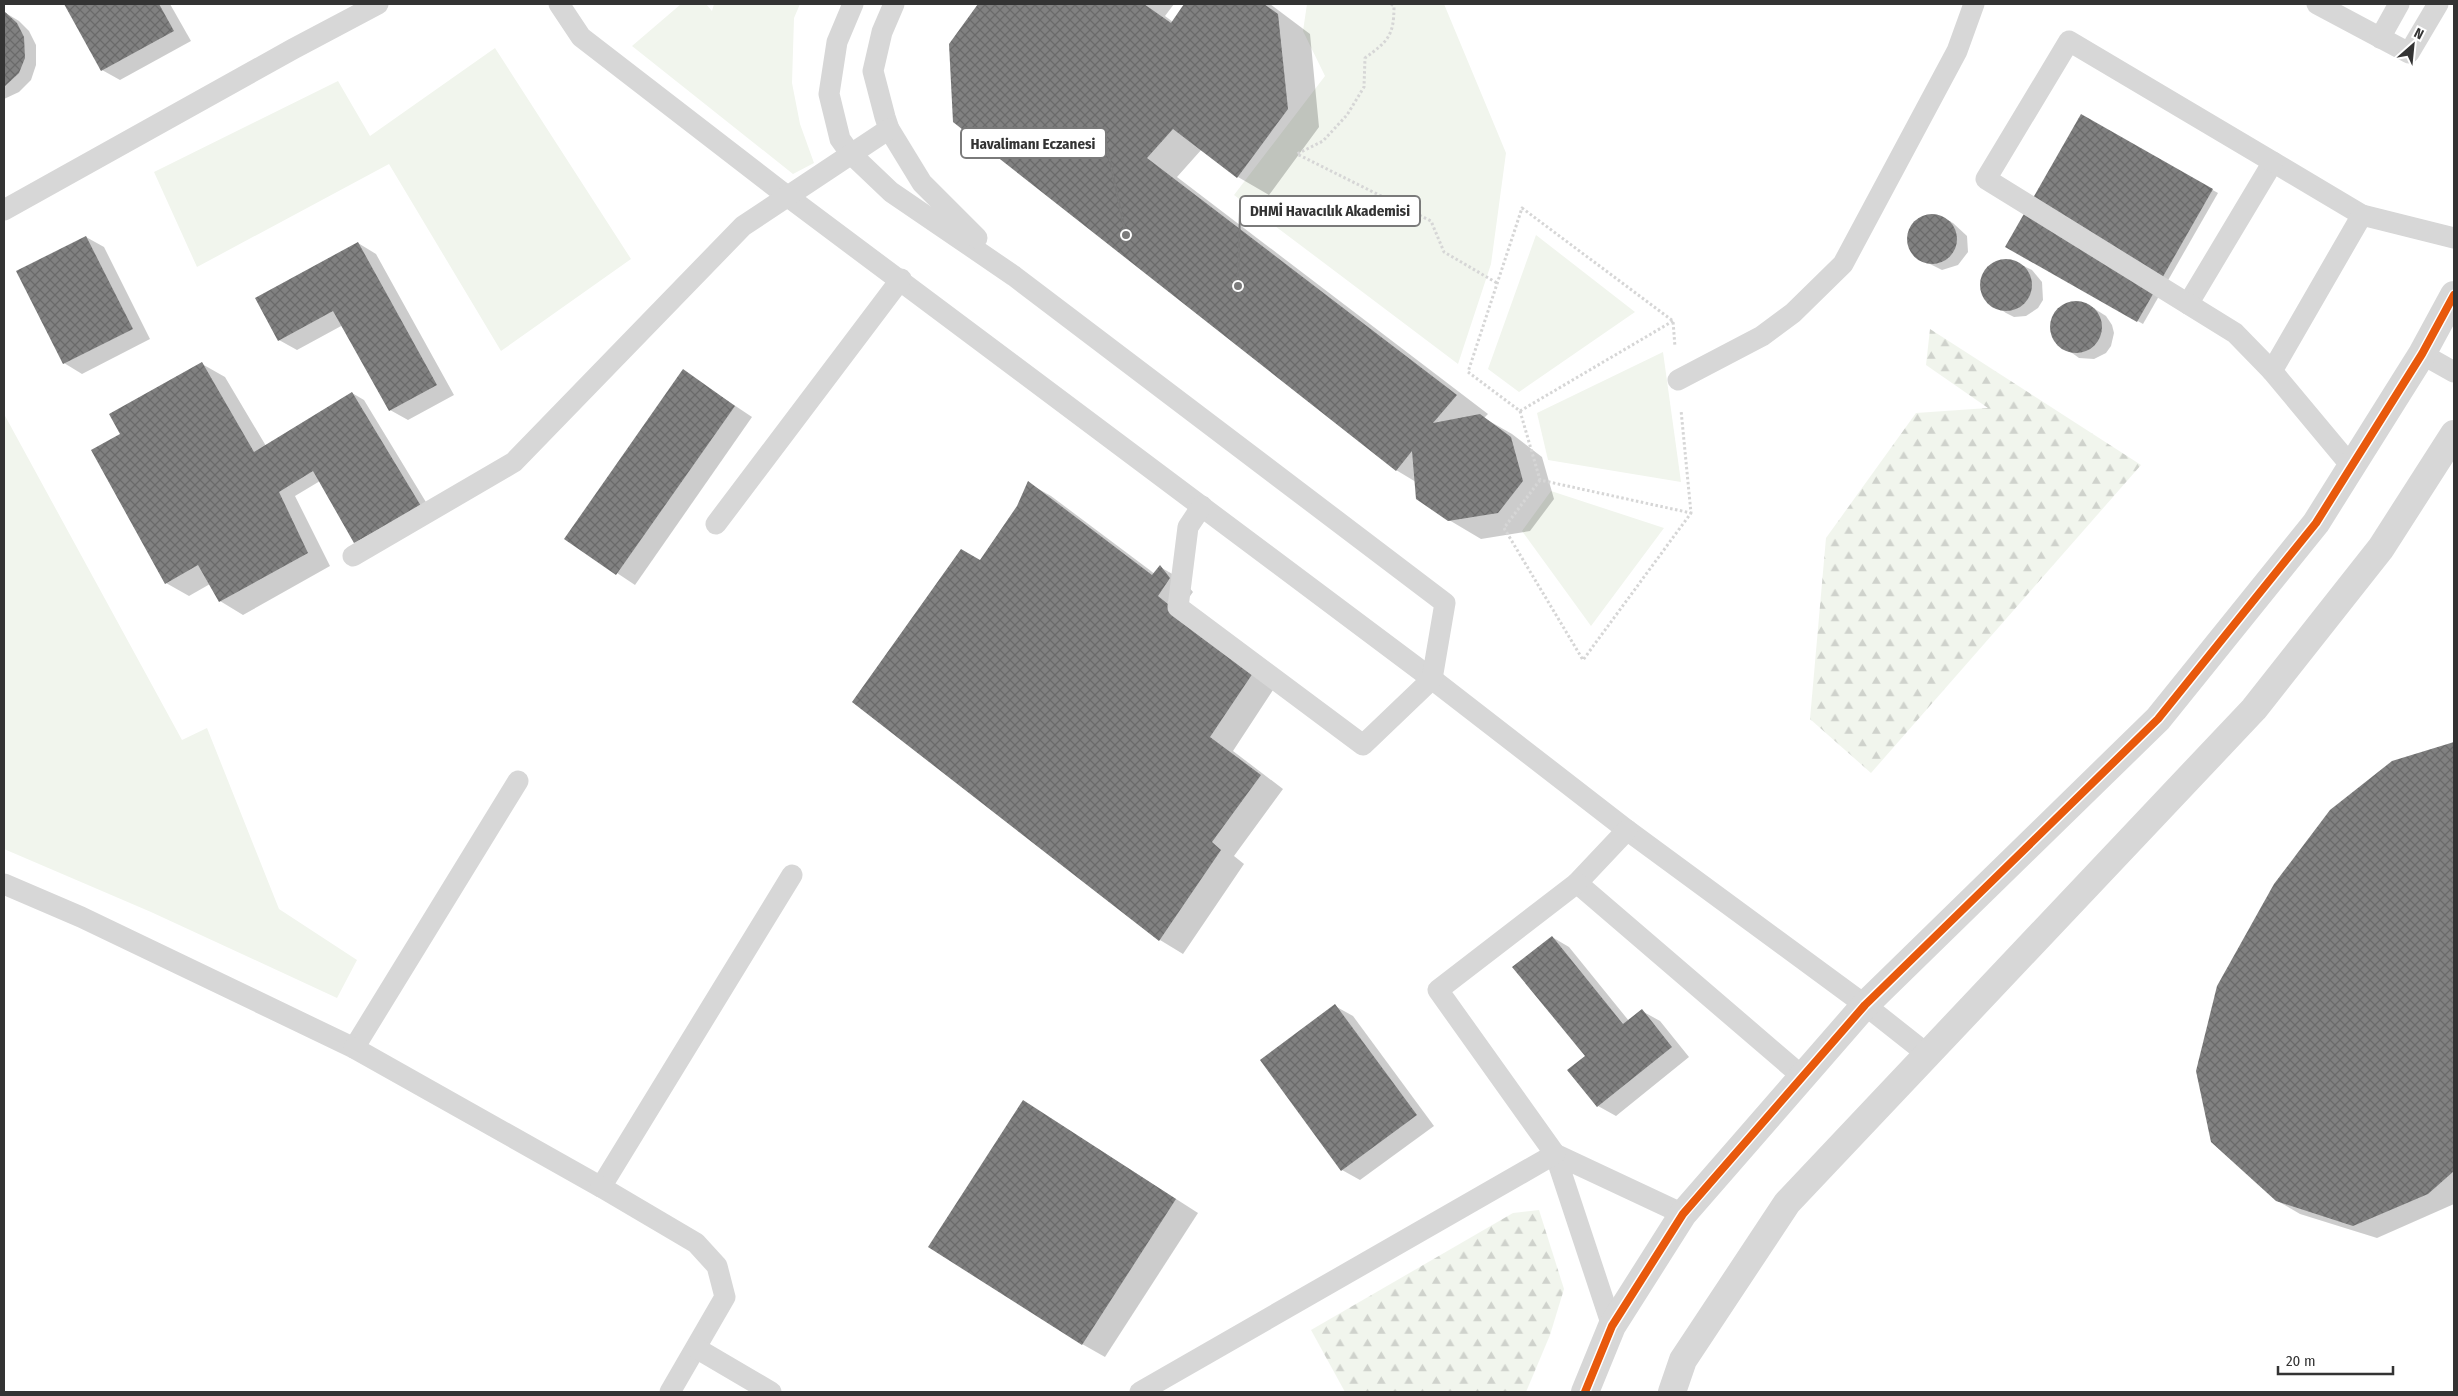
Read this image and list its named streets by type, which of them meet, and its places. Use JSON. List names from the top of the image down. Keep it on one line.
{"places":["Havalimanı Eczanesi","DHMİ Havacılık Akademisi"],"scale_bar":"20 m","north":"top right"}
